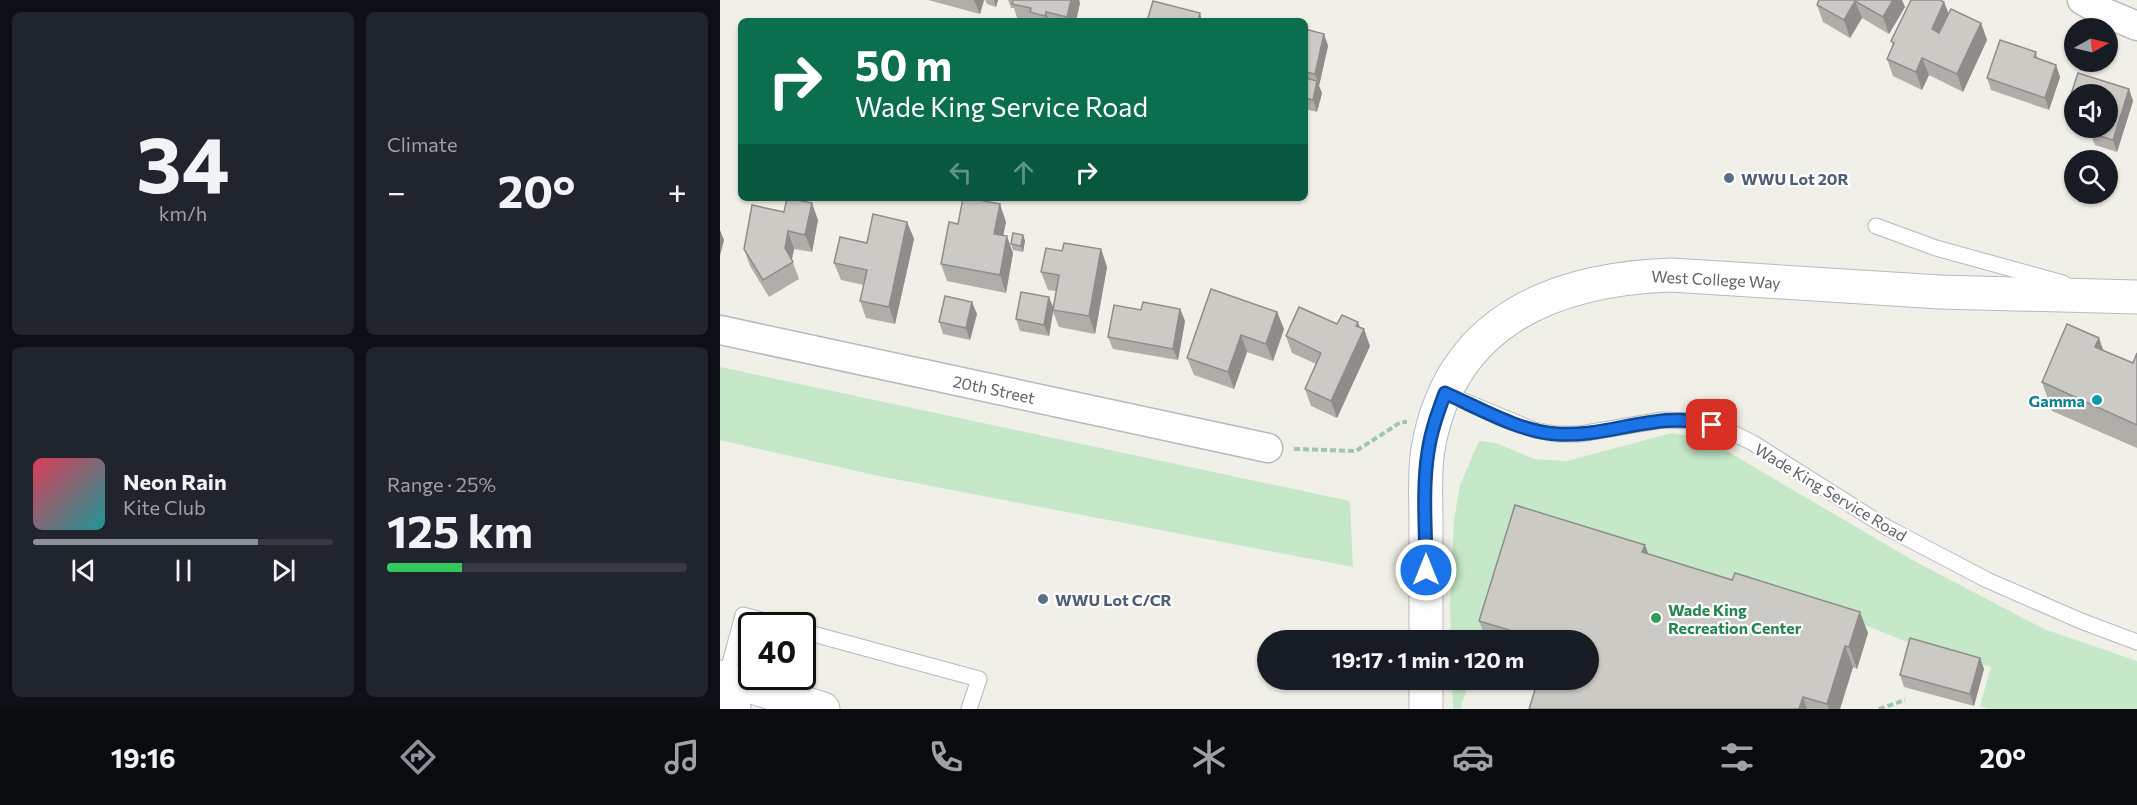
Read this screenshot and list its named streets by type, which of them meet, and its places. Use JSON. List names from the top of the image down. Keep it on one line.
{"streets":{"street":["West College Way","20th Street"],"lane":["Wade King Service Road"]},"crossings":[["West College Way","Wade King Service Road"]],"places":["WWU Lot 20R","Gamma","WWU Lot C/CR","Wade King Recreation Center"],"north":"right","page":{"tile":[["34","km/h"],"Climate",["Range · 25%","125 km"]],"turn":["50 m","Wade King Service Road"],"heat":["−","20°","+"],"song":["Neon Rain","Kite Club"],"limit":"40","trip":"19:17 · 1 min · 120 m","tabs":["19:16","20°"]}}
